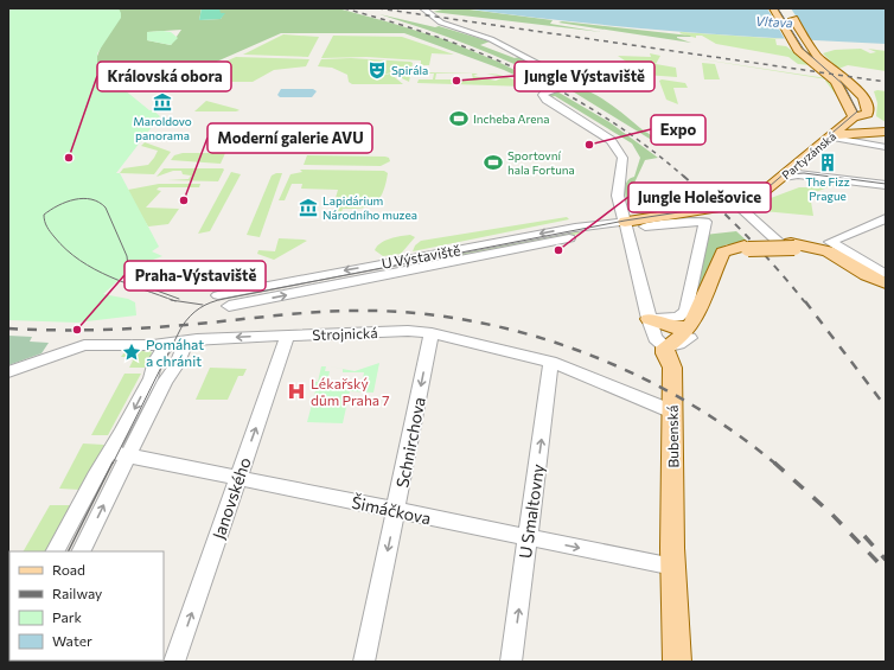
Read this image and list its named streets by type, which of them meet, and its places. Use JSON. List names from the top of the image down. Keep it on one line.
{"streets":{"main road":["Partyzánská","U Výstaviště","Bubenská"],"street":["Strojnická","Schnirchova","Janovského","Šimáčkova","U Smaltovny"]},"crossings":[["Partyzánská","U Výstaviště"],["U Výstaviště","Bubenská"],["Strojnická","Bubenská"],["Strojnická","Schnirchova"],["Strojnická","Janovského"],["Strojnická","U Smaltovny"],["Bubenská","Šimáčkova"],["Schnirchova","Šimáčkova"],["Janovského","Šimáčkova"],["Šimáčkova","U Smaltovny"]],"one_way":["Schnirchova","U Smaltovny"],"water":["Vltava"],"places":{"theatre":["Spirála"],"other":["Jungle Výstaviště","Expo","Královská obora","Moderní galerie AVU","Jungle Holešovice","Praha-Výstaviště"],"museum":["Maroldovo panorama","Lapidárium Národního muzea"],"sports":["Incheba Arena","Sportovní hala Fortuna"],"building":["The Fizz Prague"],"place":["Pomáhat a chránit"],"hospital":["Lékařský dům Praha 7"]},"legend":["Road","Railway","Park","Water"]}
